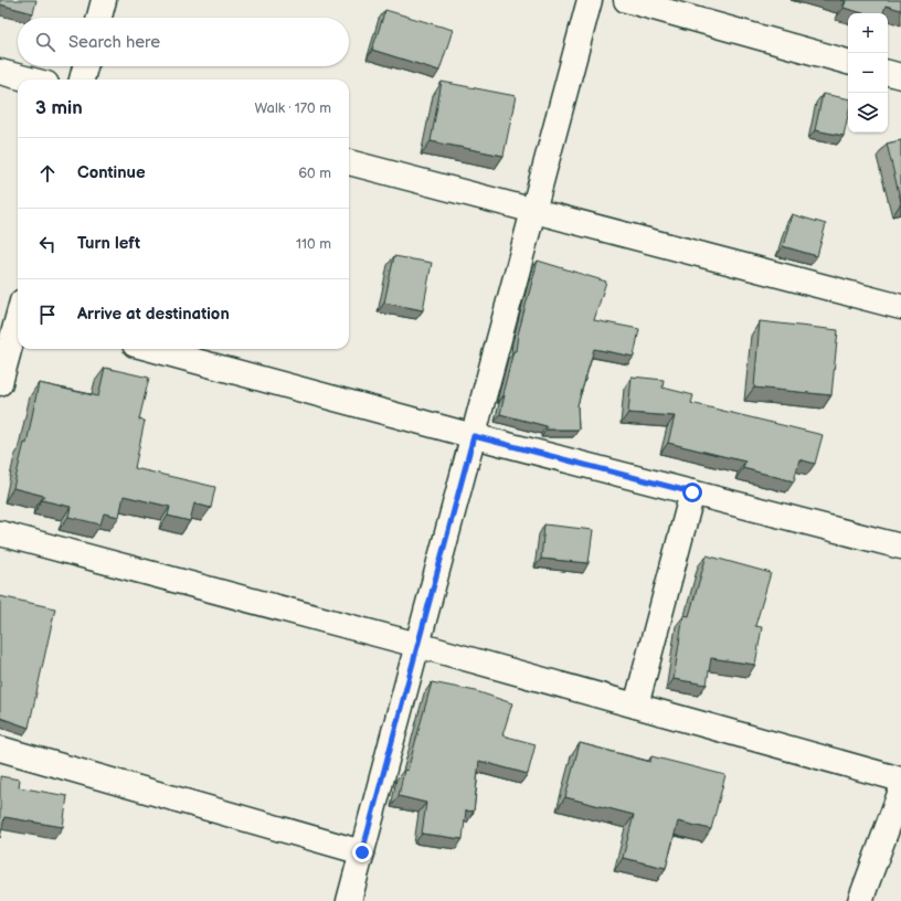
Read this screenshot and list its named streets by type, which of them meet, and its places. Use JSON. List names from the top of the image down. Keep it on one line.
{"page":{"map_buttons":["+","−"],"search":"Search here","heading":["3 min","Walk · 170 m"],"list":[["Continue","60 m"],["Turn left","110 m"],"Arrive at destination"]}}
